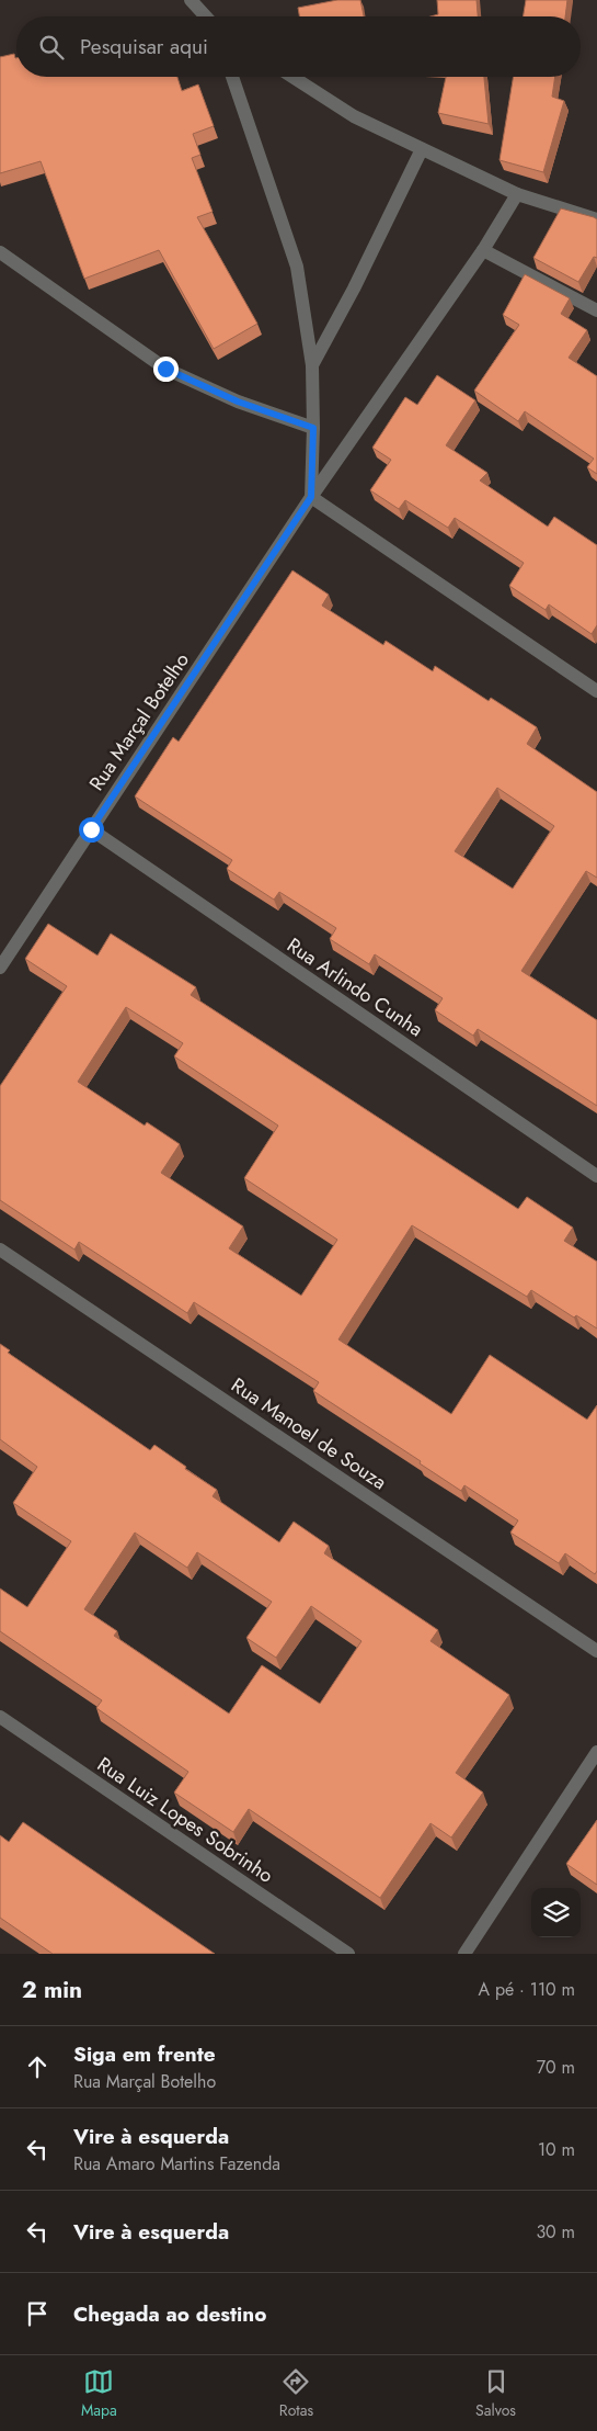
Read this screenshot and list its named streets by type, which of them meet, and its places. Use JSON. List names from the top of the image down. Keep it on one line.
{"streets":{"street":["Rua Marçal Botelho","Rua Arlindo Cunha","Rua Manoel de Souza","Rua Luiz Lopes Sobrinho"]},"crossings":[["Rua Marçal Botelho","Rua Arlindo Cunha"]],"page":{"search":"Pesquisar aqui","heading":["2 min","A pé · 110 m"],"list":[["Siga em frente","Rua Marçal Botelho","70 m"],["Vire à esquerda","Rua Amaro Martins Fazenda","10 m"],["Vire à esquerda","30 m"],"Chegada ao destino"],"nav":["Mapa","Rotas","Salvos"]}}
